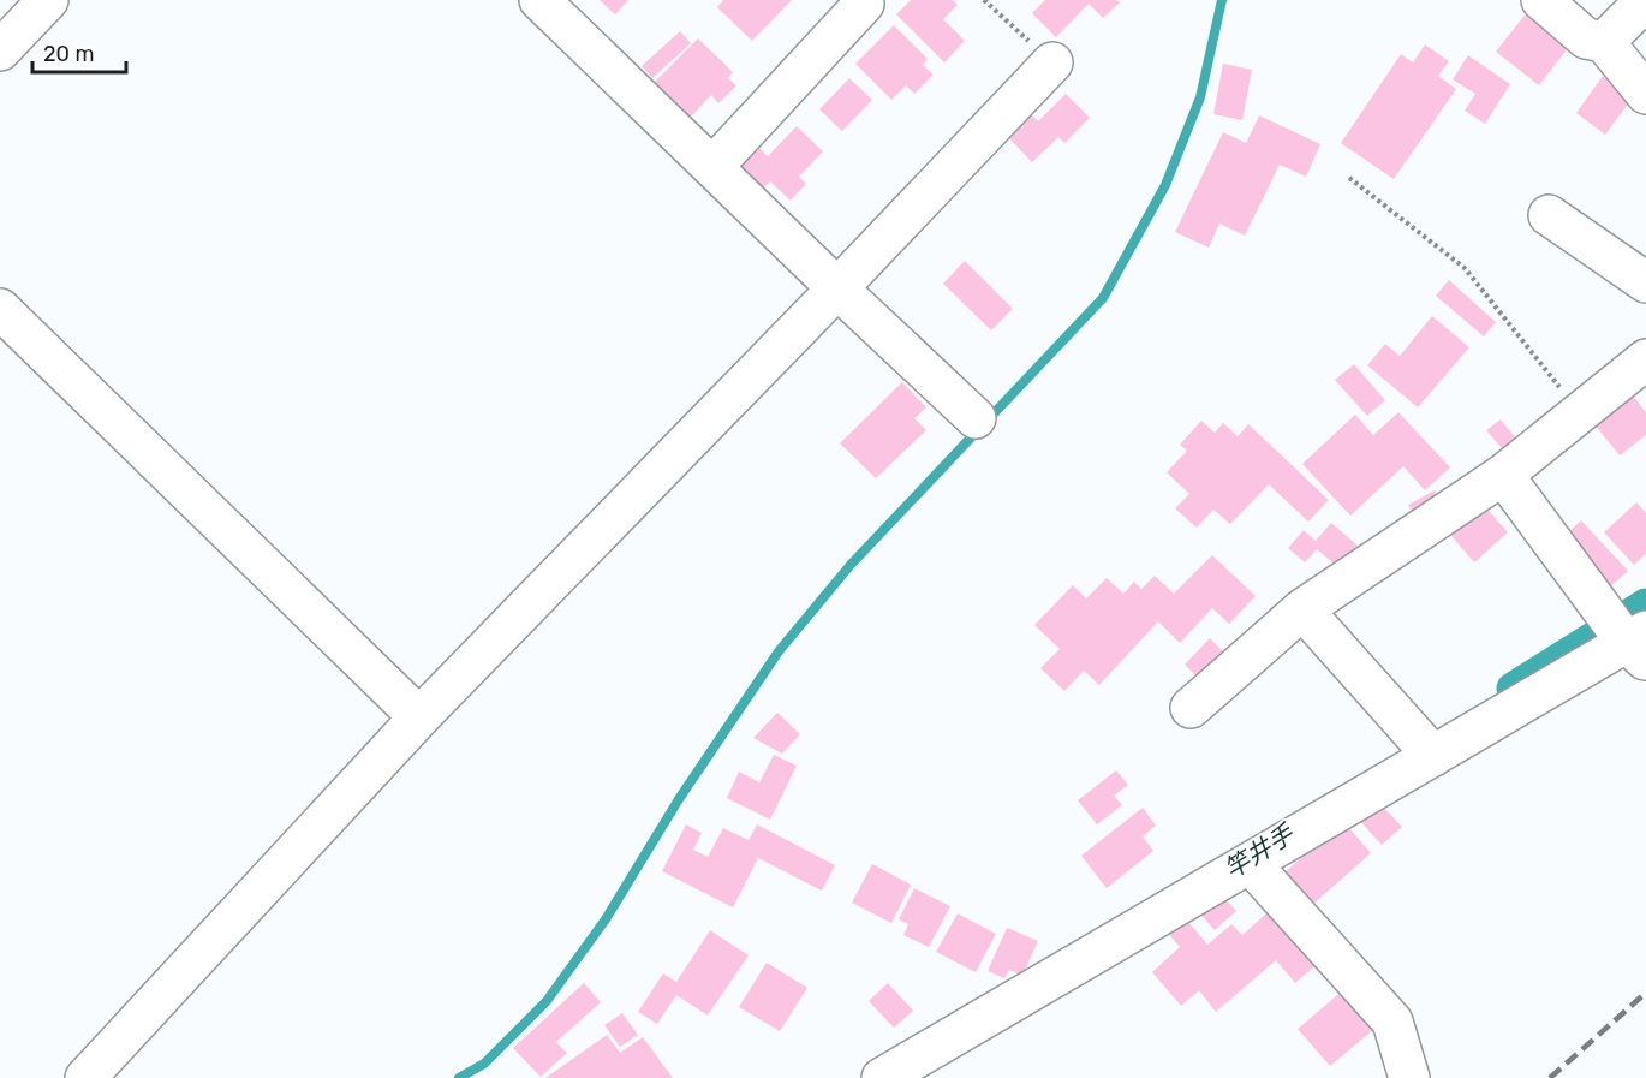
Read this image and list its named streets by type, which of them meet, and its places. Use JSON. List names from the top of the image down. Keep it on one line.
{"water":["竿井手"],"scale_bar":"20 m"}
